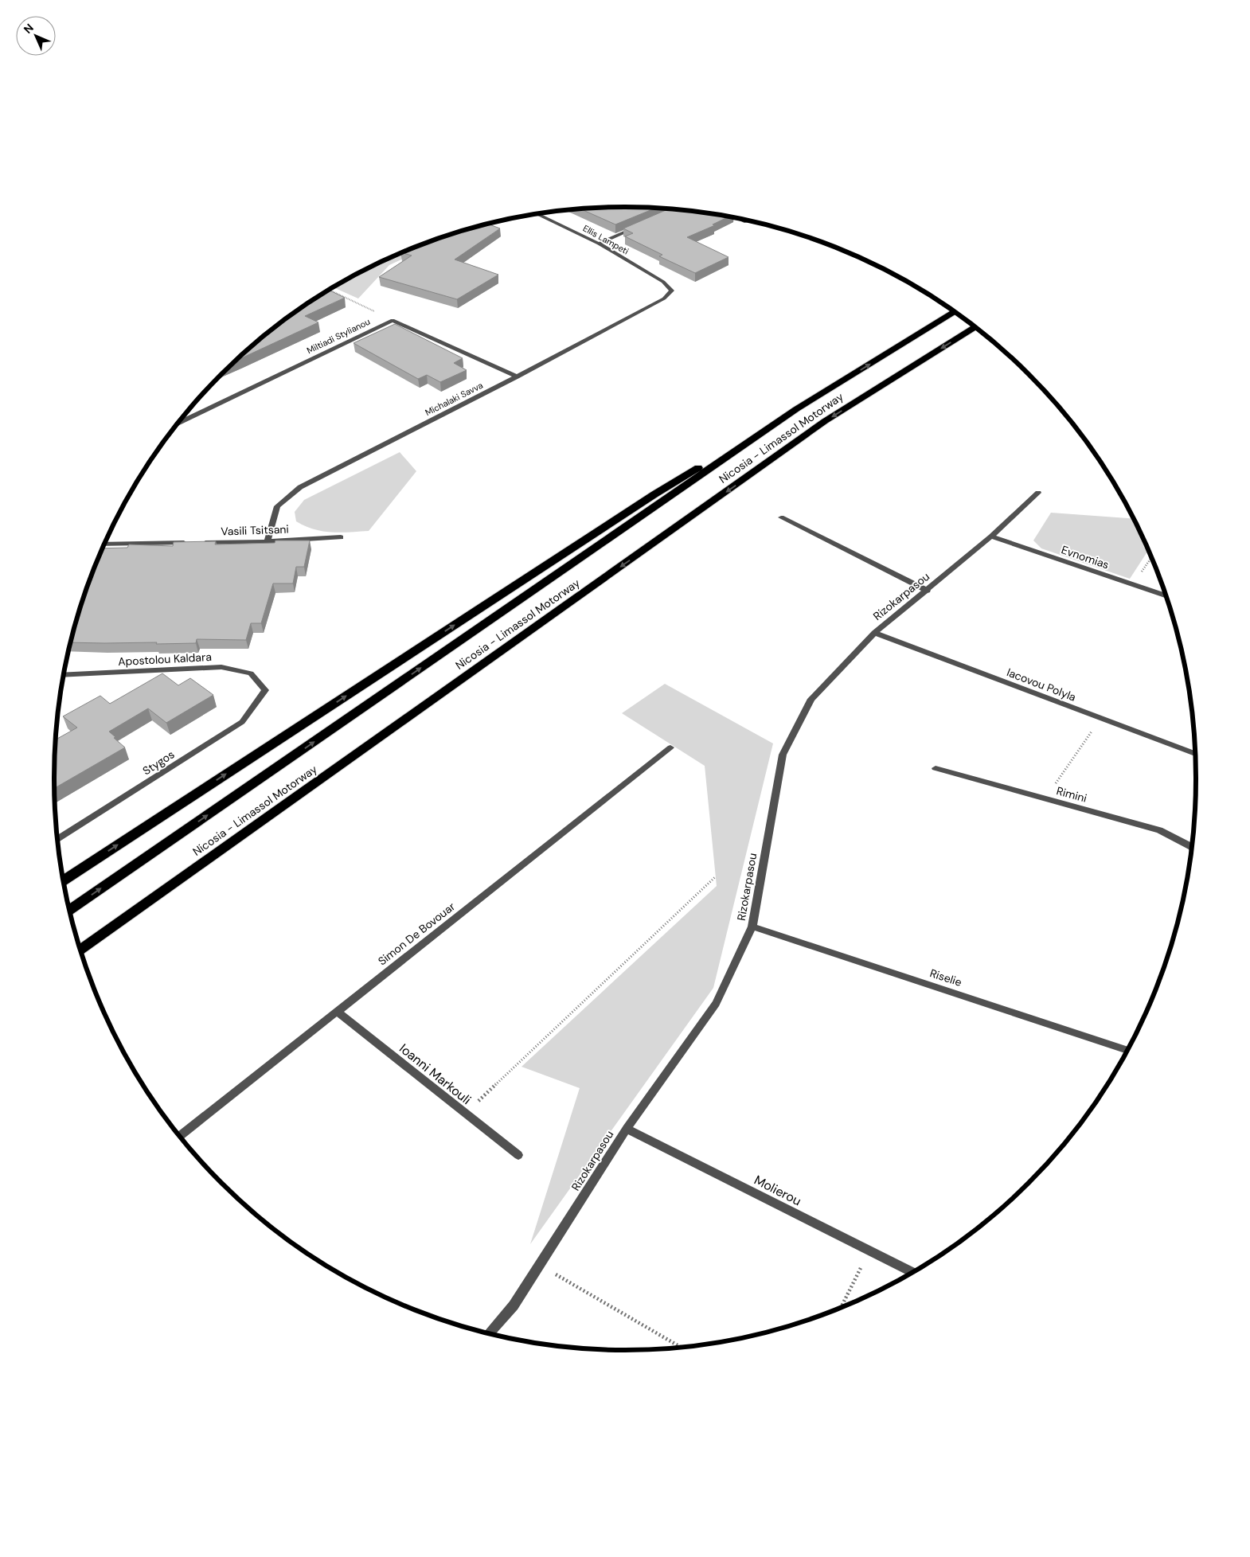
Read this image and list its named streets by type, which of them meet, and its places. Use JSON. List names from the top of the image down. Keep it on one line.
{"streets":{"highway":["Nicosia - Limassol Motorway"],"street":["Ellis Lampeti","Miltiadi Stylianou","Michalaki Savva","Vasili Tsitsani","Evnomias","Rizokarpasou","Apostolou Kaldara","Iacovou Polyla","Stygos","Rimini","Simon De Bovouar","Riselie","Ioanni Markouli","Molierou"]},"crossings":[["Ellis Lampeti","Michalaki Savva"],["Michalaki Savva","Vasili Tsitsani"],["Evnomias","Rizokarpasou"],["Rizokarpasou","Iacovou Polyla"],["Rizokarpasou","Riselie"],["Rizokarpasou","Molierou"],["Apostolou Kaldara","Stygos"],["Simon De Bovouar","Ioanni Markouli"]],"north":"top left"}
